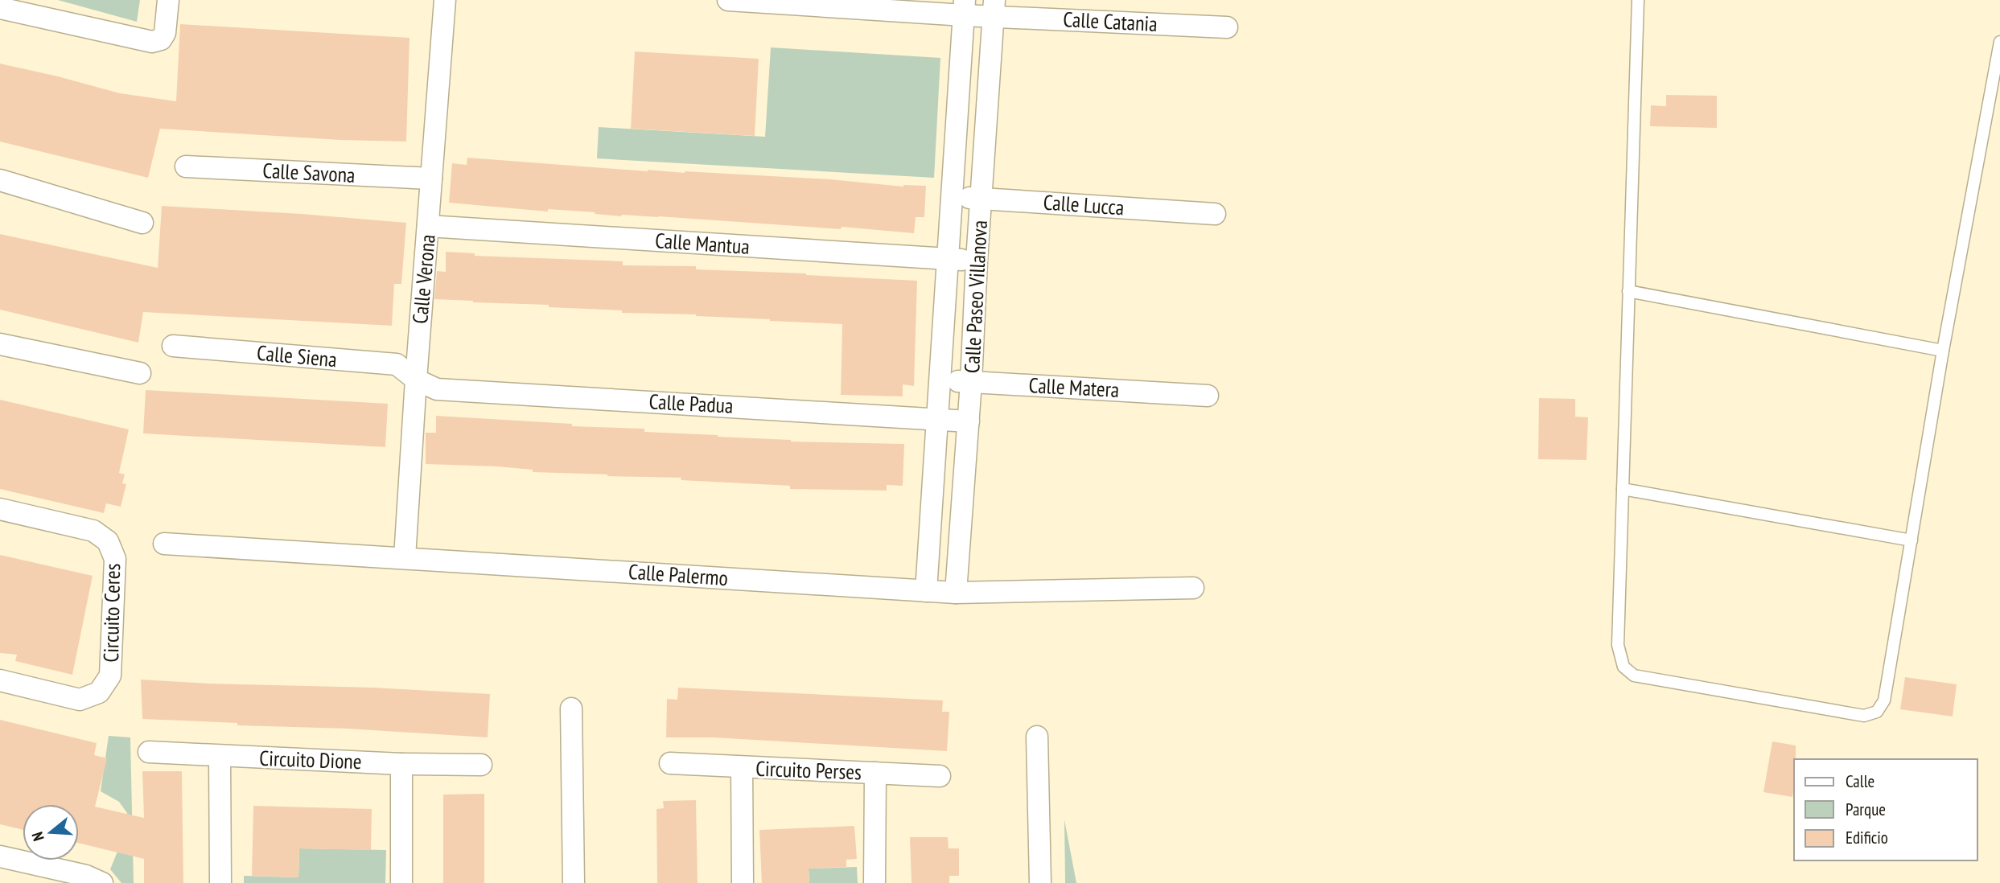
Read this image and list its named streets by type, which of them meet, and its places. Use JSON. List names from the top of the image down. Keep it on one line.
{"streets":{"street":["Calle Catania","Calle Savona","Calle Lucca","Calle Mantua","Calle Verona","Calle Paseo Villanova","Calle Siena","Calle Matera","Calle Padua","Calle Palermo","Circuito Ceres","Circuito Dione","Circuito Perses"]},"crossings":[["Calle Catania","Calle Paseo Villanova"],["Calle Savona","Calle Verona"],["Calle Lucca","Calle Paseo Villanova"],["Calle Mantua","Calle Verona"],["Calle Mantua","Calle Paseo Villanova"],["Calle Verona","Calle Siena"],["Calle Verona","Calle Padua"],["Calle Verona","Calle Palermo"],["Calle Paseo Villanova","Calle Matera"],["Calle Paseo Villanova","Calle Padua"],["Calle Paseo Villanova","Calle Palermo"],["Calle Siena","Calle Padua"]],"legend":["Calle","Parque","Edificio"],"north":"left"}
